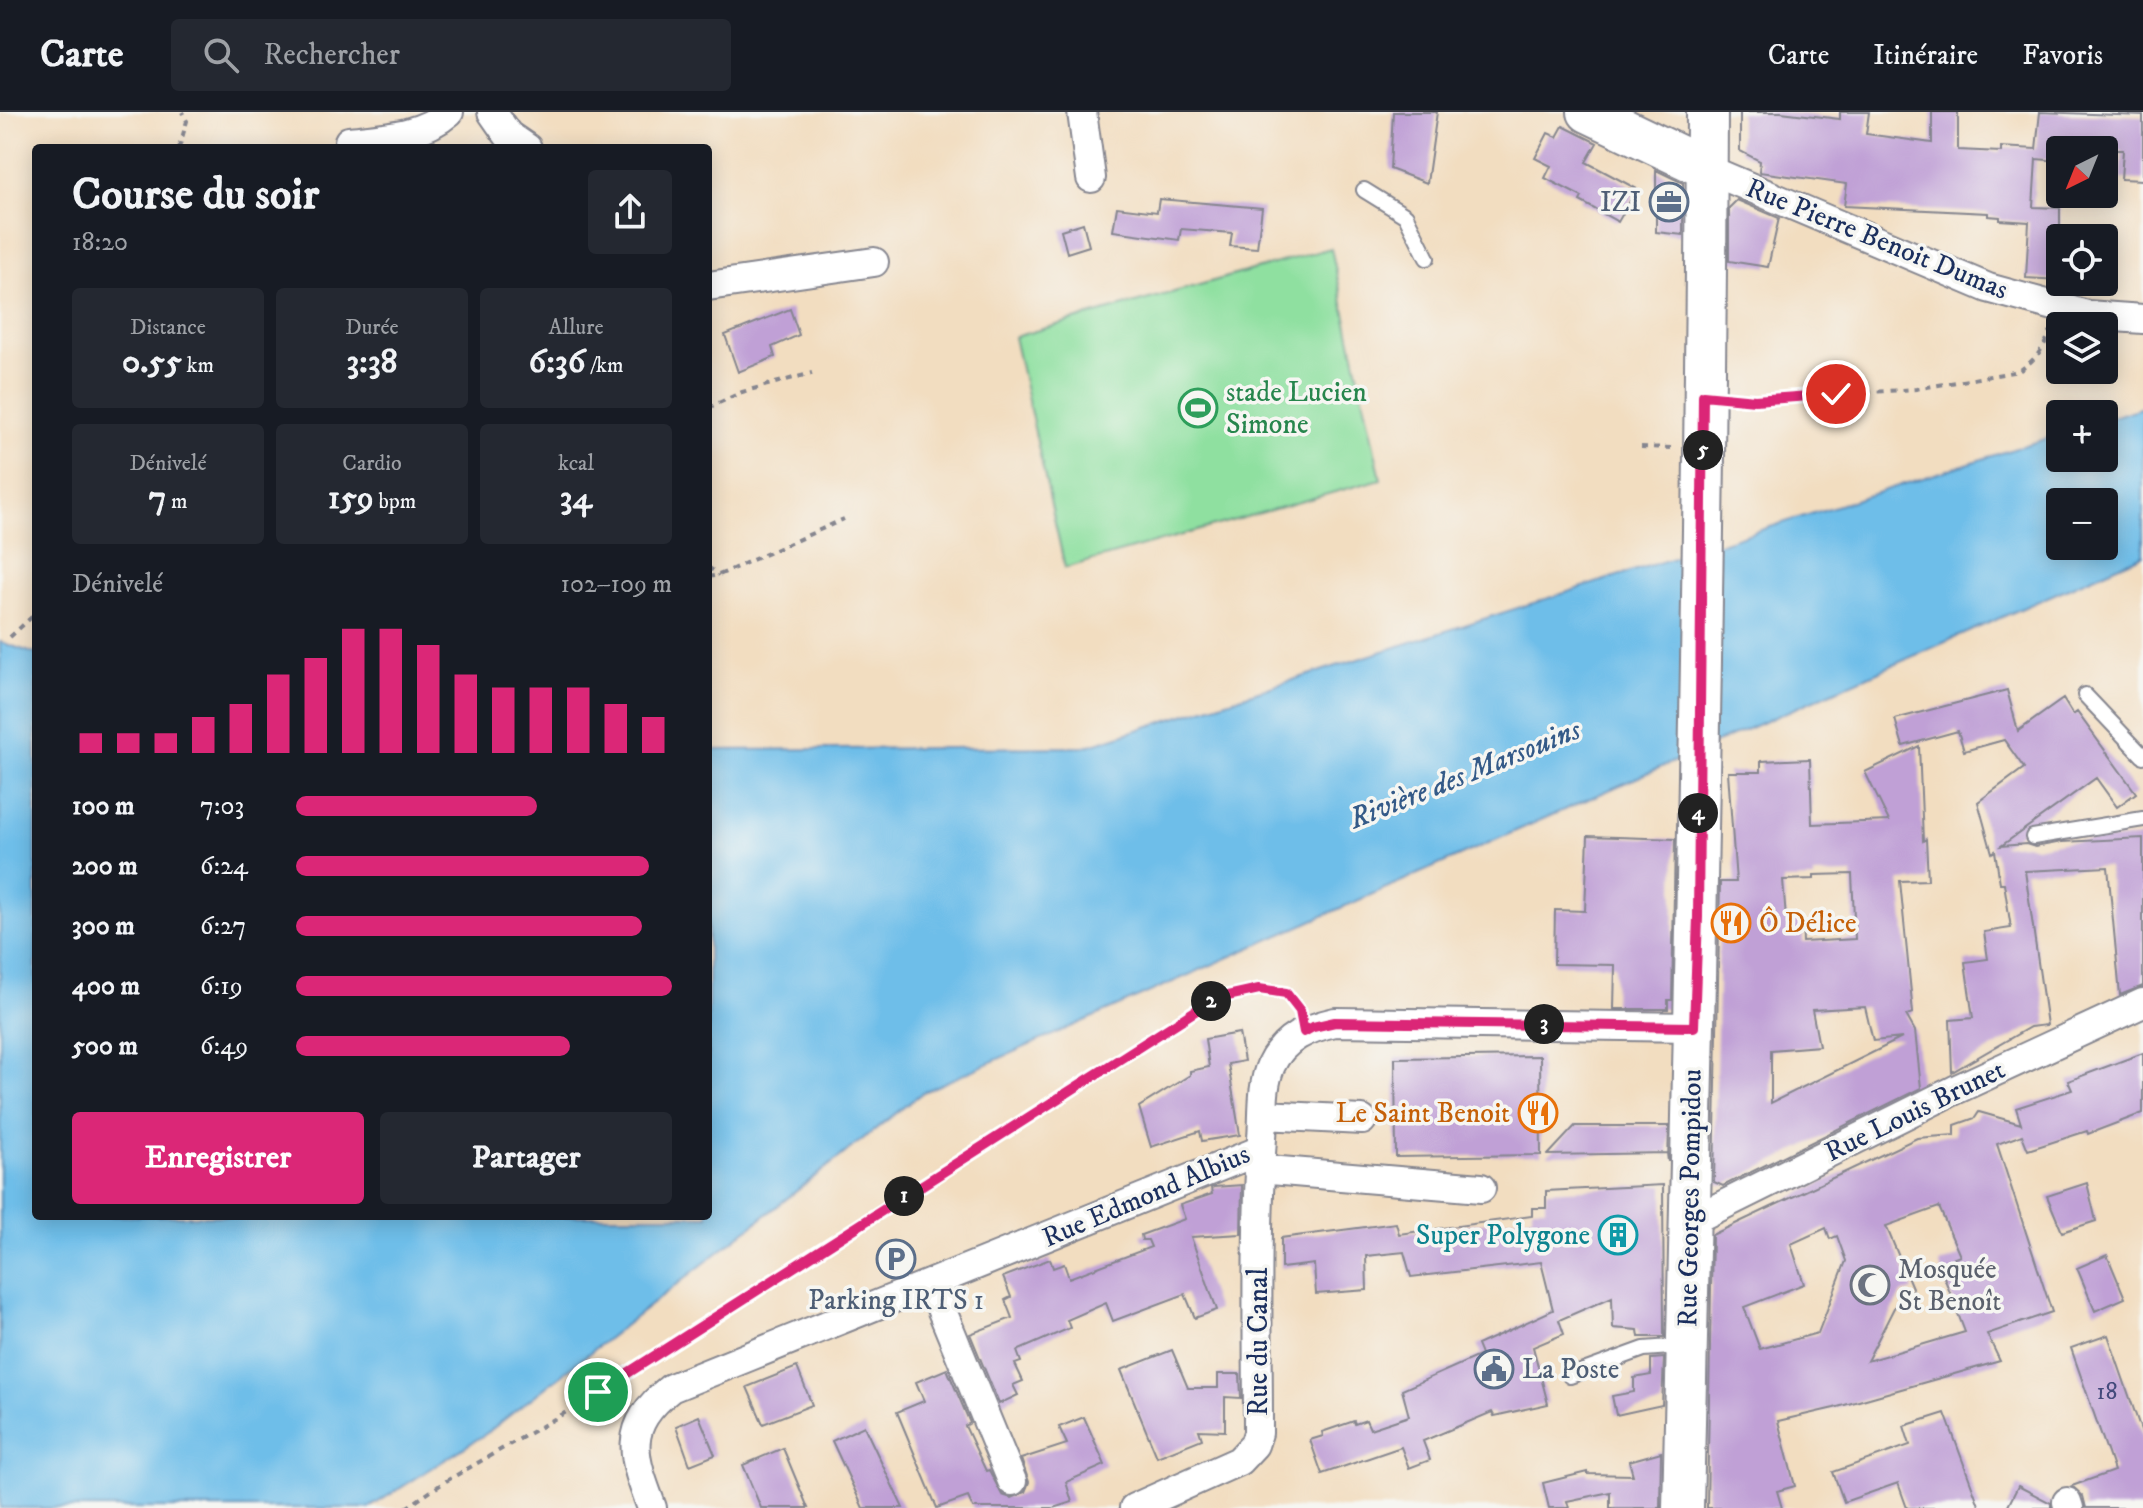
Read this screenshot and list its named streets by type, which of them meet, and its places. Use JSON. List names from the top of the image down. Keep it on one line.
{"streets":{"main road":["Rue Georges Pompidou"],"street":["Rue Pierre Benoit Dumas","Rue Louis Brunet","Rue Edmond Albius","Rue du Canal"]},"crossings":[["Rue Pierre Benoit Dumas","Rue Georges Pompidou"],["Rue Louis Brunet","Rue Georges Pompidou"],["Rue Edmond Albius","Rue Georges Pompidou"],["Rue Edmond Albius","Rue du Canal"]],"water":["Rivière des Marsouins"],"places":{"office":["IZI"],"sports":["stade Lucien Simone"],"restaurant":["Ô Délice","Le Saint Benoit"],"building":["Super Polygone"],"parking":["Parking IRTS 1"],"mosque":["Mosquée St Benoît"],"public building":["La Poste"]},"house_numbers":["18"],"north":"bottom left","page":{"header":"Carte","search":"Rechercher","nav":["Carte","Itinéraire","Favoris"],"map_buttons":["+","−"],"heading":["Course du soir","18:20"],"stats":[["Distance","0.55 km"],["Durée","3:38"],["Allure","6:36 /km"],["Dénivelé","7 m"],["Cardio","159 bpm"],["kcal","34"]],"pins":["5","4","2","3","1"],"chart":["Dénivelé","102–109 m"],"list":[{"name":"100 m","note":"7:03"},{"name":"200 m","note":"6:24"},{"name":"300 m","note":"6:27"},{"name":"400 m","note":"6:19"},{"name":"500 m","note":"6:49"}],"buttons":["Enregistrer","Partager"]}}
